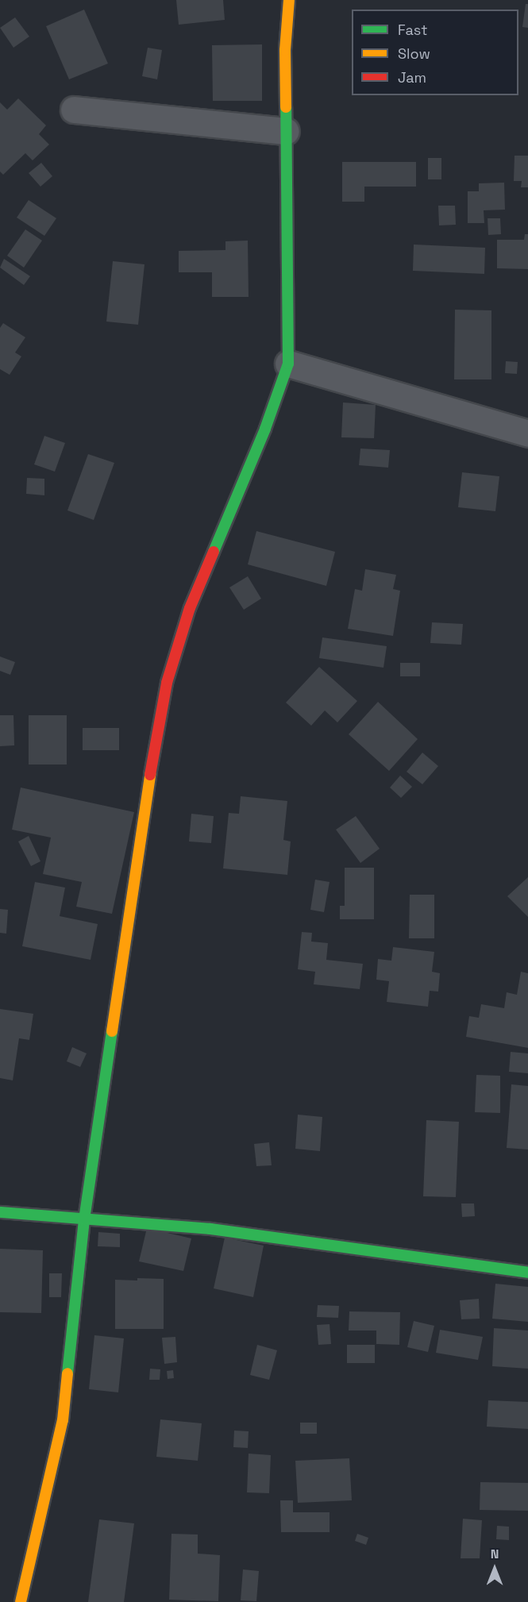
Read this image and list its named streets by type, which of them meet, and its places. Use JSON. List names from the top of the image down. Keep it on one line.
{"legend":["Fast","Slow","Jam"],"north":"top"}
